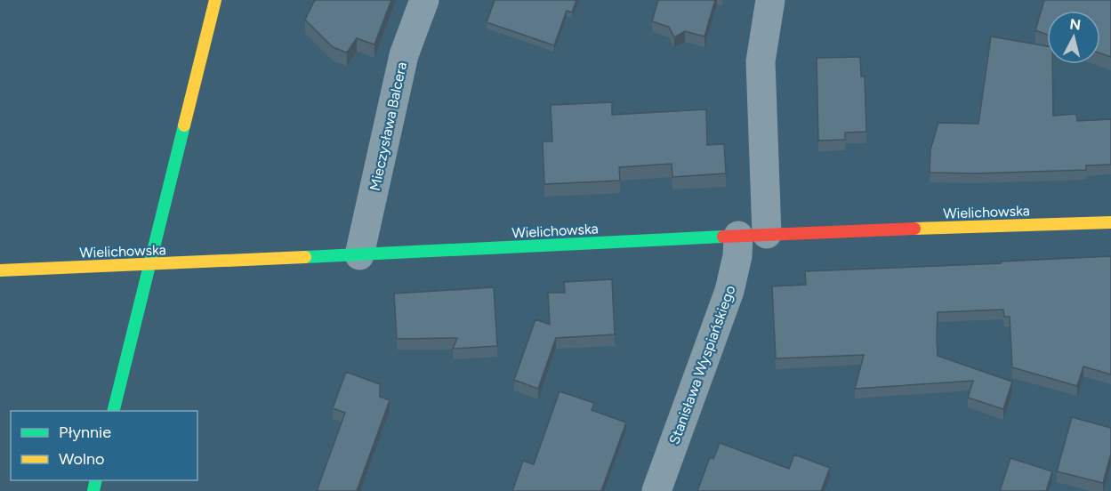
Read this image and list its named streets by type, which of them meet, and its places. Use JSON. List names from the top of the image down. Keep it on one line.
{"streets":{"street":["Mieczysława Balcera","Wielichowska","Stanisława Wyspiańskiego"]},"crossings":[["Mieczysława Balcera","Wielichowska"],["Wielichowska","Stanisława Wyspiańskiego"]],"legend":["Płynnie","Wolno"],"north":"top"}
